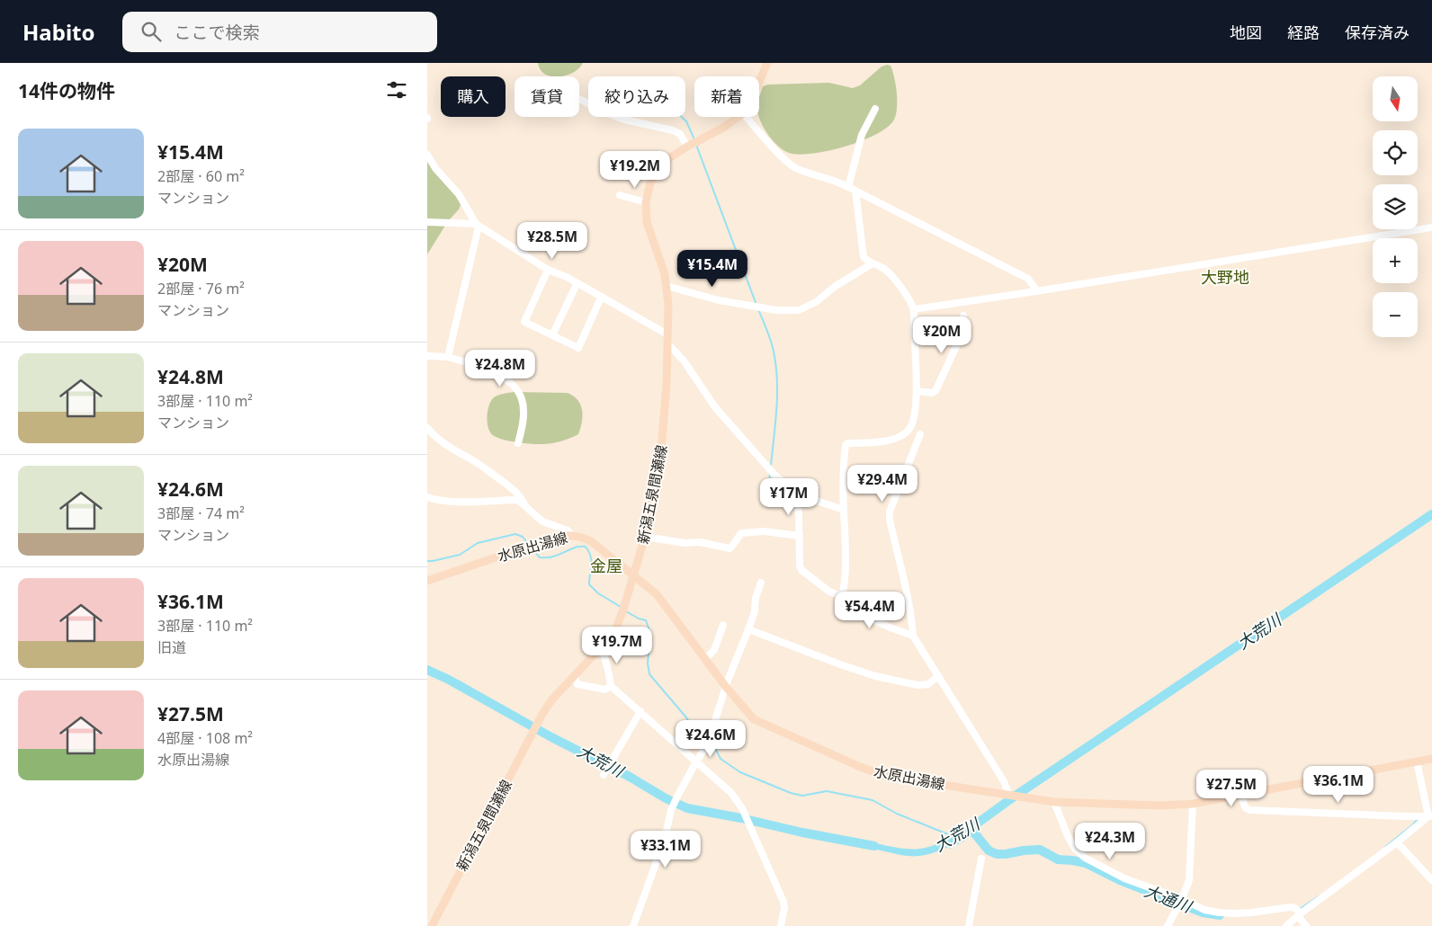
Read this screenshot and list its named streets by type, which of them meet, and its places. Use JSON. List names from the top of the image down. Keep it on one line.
{"streets":{"main road":["新潟五泉間瀬線","水原出湯線"]},"crossings":[["新潟五泉間瀬線","水原出湯線"]],"districts":["大野地","金屋"],"water":["大荒川","大通川"],"north":"bottom","page":{"header":"Habito","search":"ここで検索","nav":["地図","経路","保存済み"],"heading":"14件の物件","map_buttons":["+","−"],"chip":["購入","賃貸","絞り込み","新着"],"list":[{"name":"¥15.4M","note":"2部屋 · 60 m² · マンション"},{"name":"¥20M","note":"2部屋 · 76 m² · マンション"},{"name":"¥24.8M","note":"3部屋 · 110 m² · マンション"},{"name":"¥24.6M","note":"3部屋 · 74 m² · マンション"},{"name":"¥36.1M","note":"3部屋 · 110 m² · 旧道"},{"name":"¥27.5M","note":"4部屋 · 108 m² · 水原出湯線"}],"price":["¥19.2M","¥28.5M","¥15.4M","¥20M","¥24.8M","¥29.4M","¥17M","¥54.4M","¥19.7M","¥24.6M","¥36.1M","¥27.5M","¥24.3M","¥33.1M"]}}
